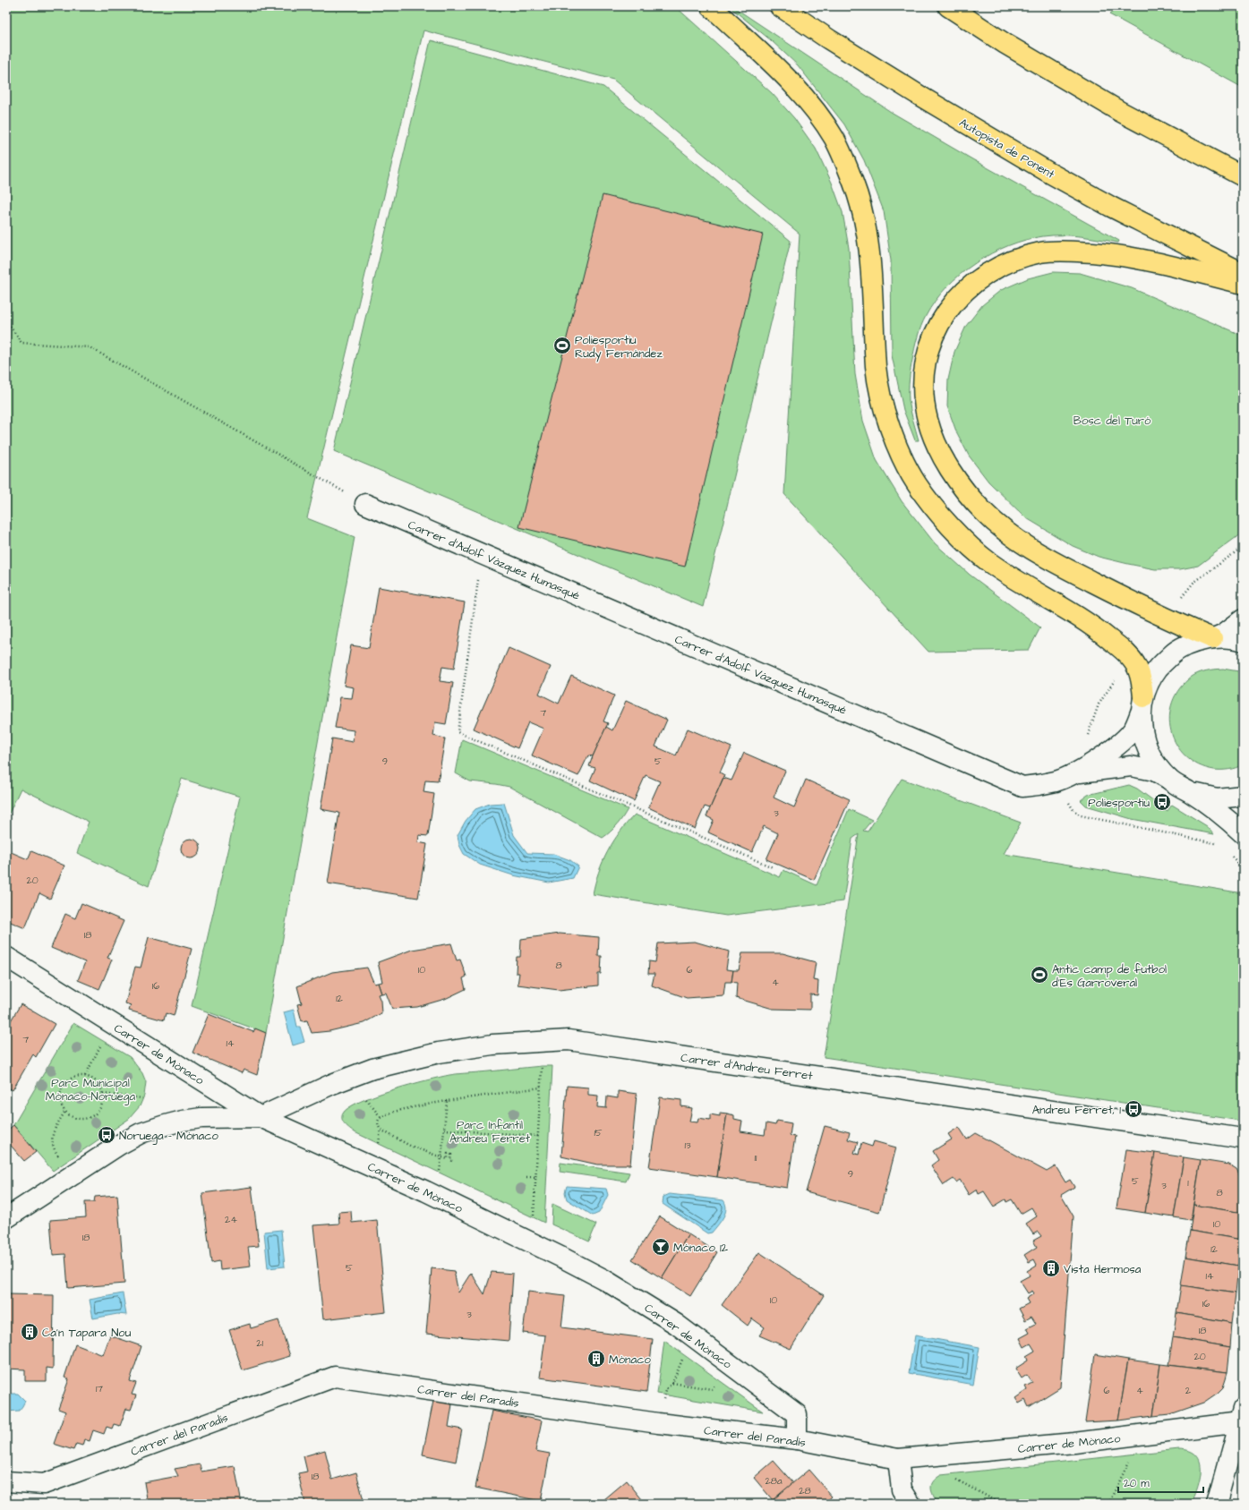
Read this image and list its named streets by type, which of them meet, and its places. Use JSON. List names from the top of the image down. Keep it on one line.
{"streets":{"highway":["Autopista de Ponent"],"street":["Carrer d'Adolf Vázquez Humasqué","Carrer de Mònaco","Carrer d'Andreu Ferret","Carrer del Paradís"]},"crossings":[["Carrer de Mònaco","Carrer d'Andreu Ferret"],["Carrer de Mònaco","Carrer del Paradís"]],"parks":["Bosc del Turó","Parc Municipal Mònaco-Noruega","Parc Infantil Andreu Ferret"],"places":{"sports":["Poliesportiu Rudy Fernández","Antic camp de futbol d'Es Garroveral"],"bus stop":["Poliesportiu","Andreu Ferret, 1","Noruega - Mònaco"],"bar":["Mónaco 12"],"building":["Vista Hermosa","Ca'n Tapara Nou","Mònaco"]},"house_numbers":["7","9","5","3","20","18","8","10","6","4","16","12","7","14","15","13","11","9","5","1","3","8","24","10","18","12","5","14","10","16","3","18","21","20","17","6","4","2","18","28a","28"],"scale_bar":"20 m"}
